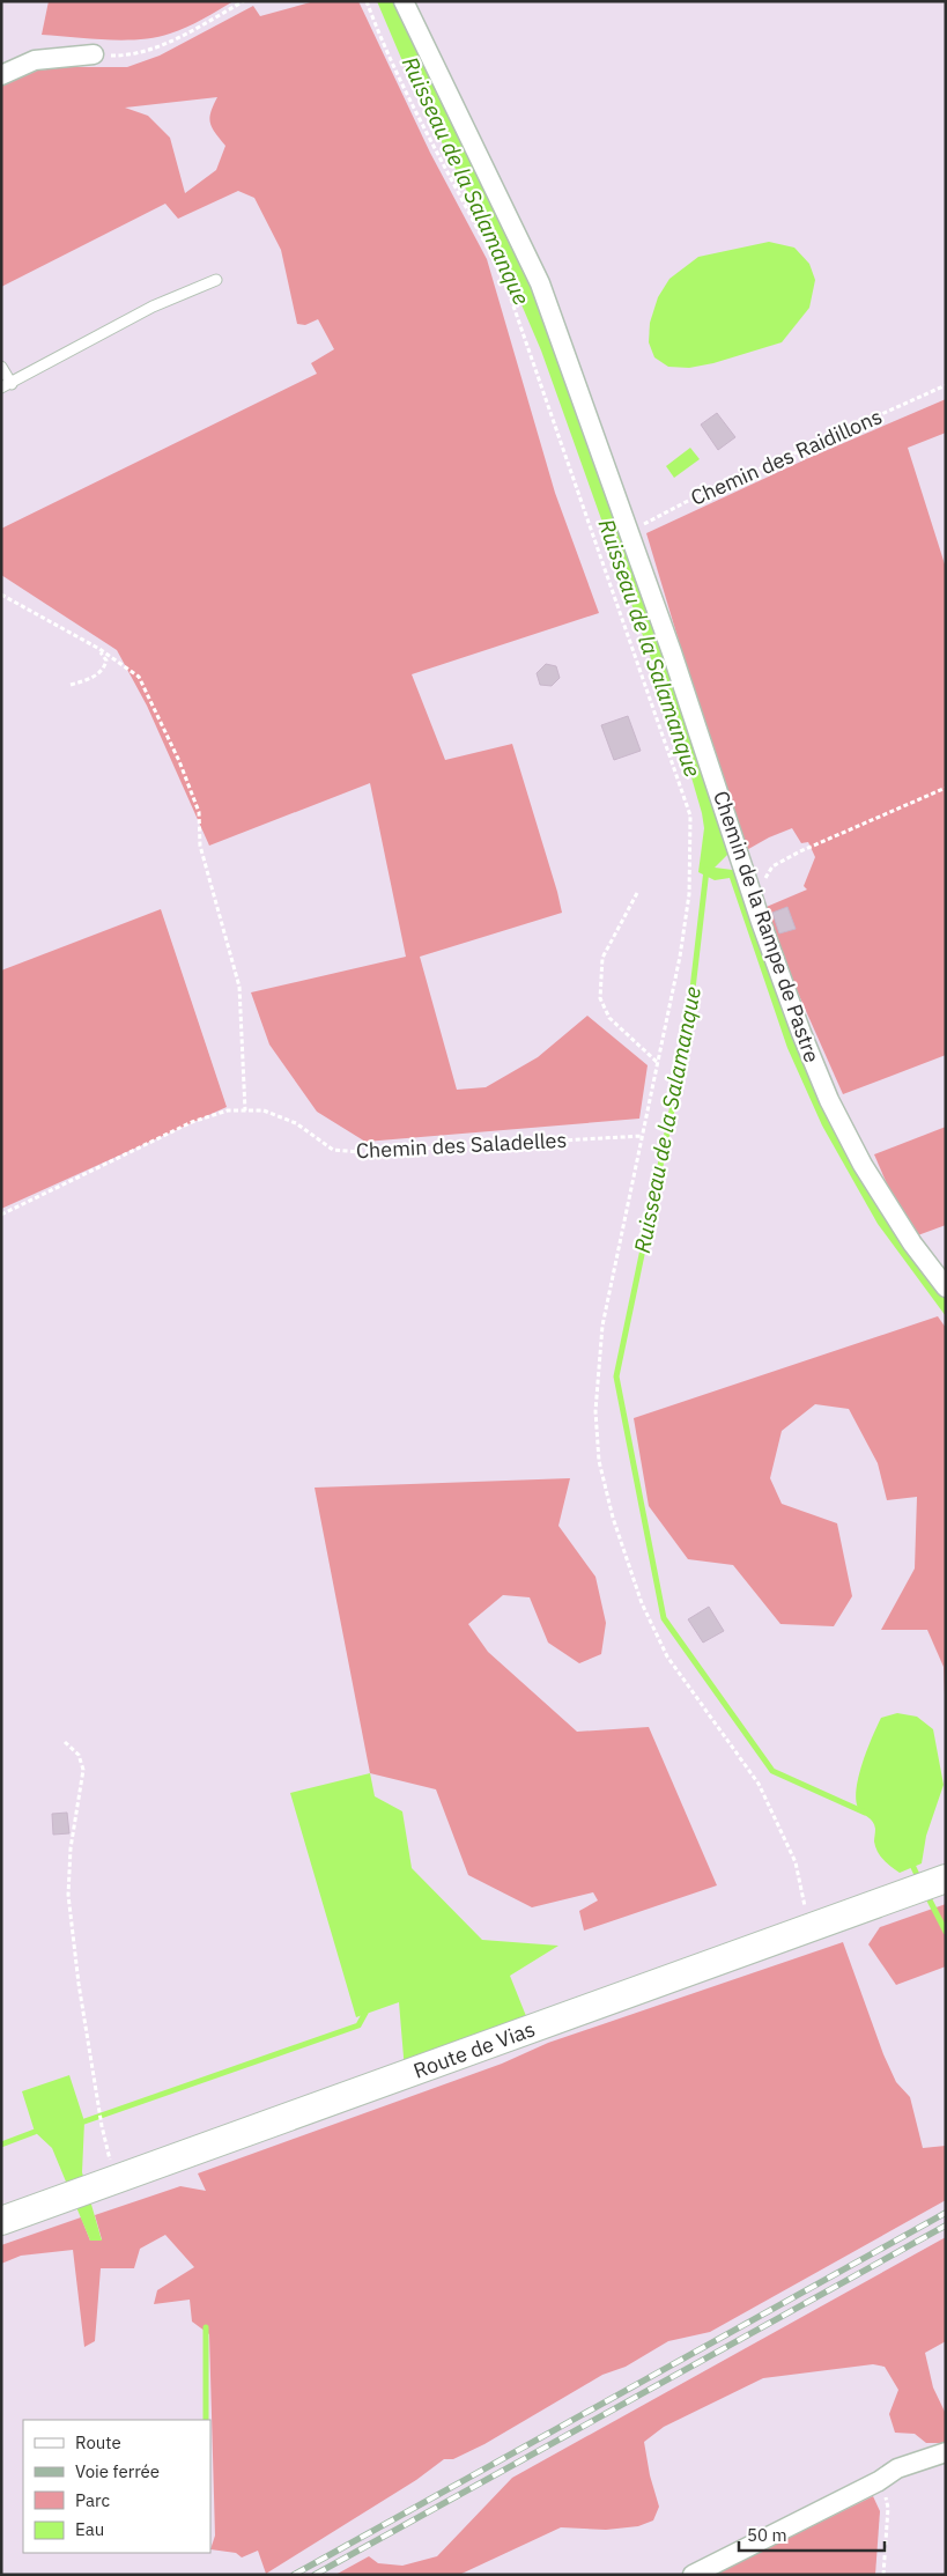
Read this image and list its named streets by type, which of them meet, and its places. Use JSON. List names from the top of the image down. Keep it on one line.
{"streets":{"main road":["Route de Vias"],"street":["Chemin de la Rampe de Pastre"],"path":["Chemin des Raidillons","Chemin des Saladelles"]},"crossings":[["Chemin des Raidillons","Chemin de la Rampe de Pastre"]],"water":["Ruisseau de la Salamanque"],"legend":["Route","Voie ferrée","Parc","Eau"],"scale_bar":"50 m"}
